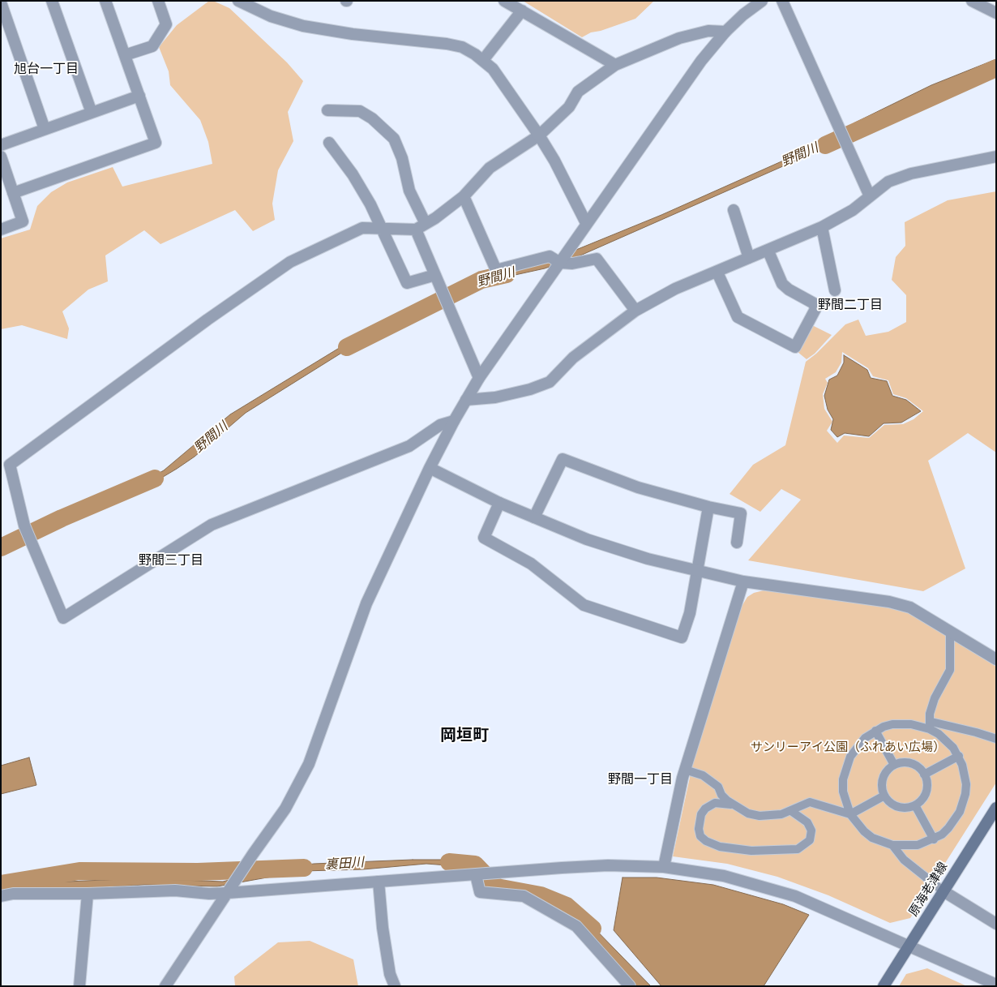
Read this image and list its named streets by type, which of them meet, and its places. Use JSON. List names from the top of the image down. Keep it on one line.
{"streets":{"main road":["原海老津線"]},"districts":["旭台一丁目","野間二丁目","野間三丁目","岡垣町","野間一丁目"],"water":["野間川","裏田川"],"parks":["サンリーアイ公園（ふれあい広場）"]}
